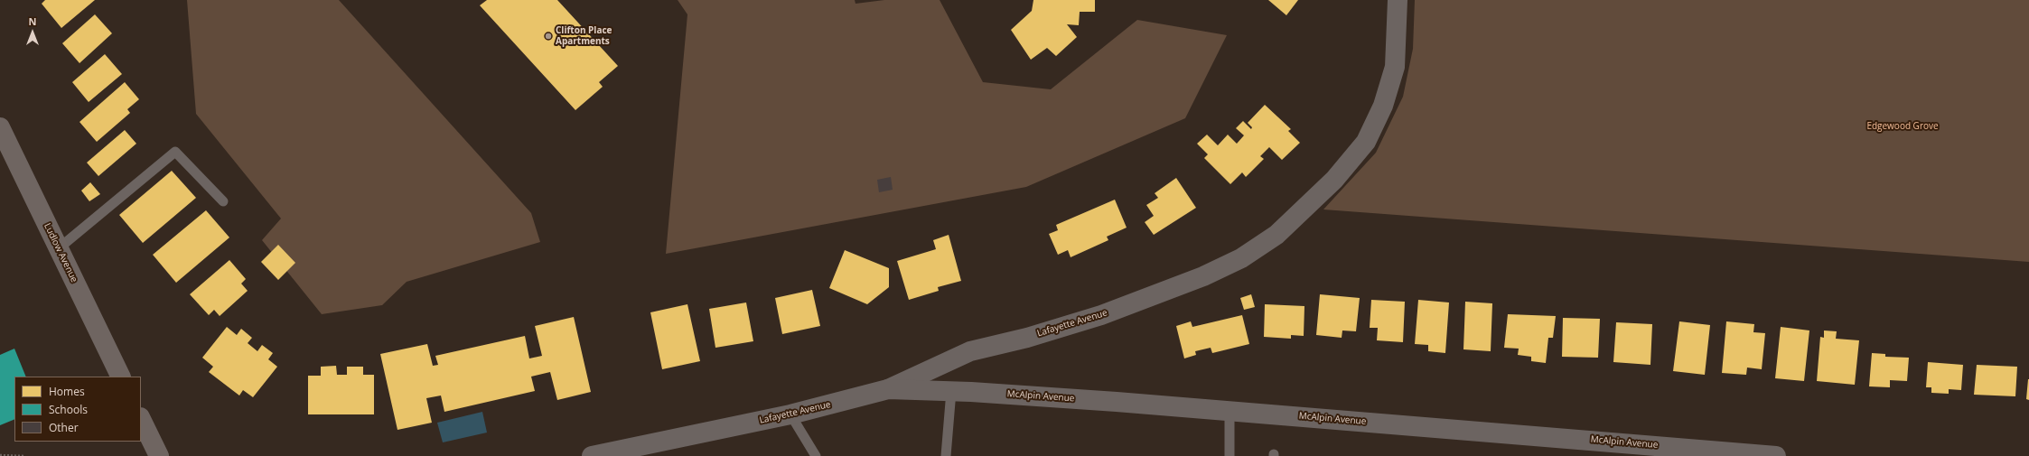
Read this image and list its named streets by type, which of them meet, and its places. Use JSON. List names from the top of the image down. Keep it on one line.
{"streets":{"main road":["Ludlow Avenue"],"street":["Lafayette Avenue","McAlpin Avenue"]},"crossings":[["Lafayette Avenue","McAlpin Avenue"]],"parks":["Edgewood Grove"],"places":["Clifton Place Apartments"],"legend":["Homes","Schools","Other"],"north":"top"}
